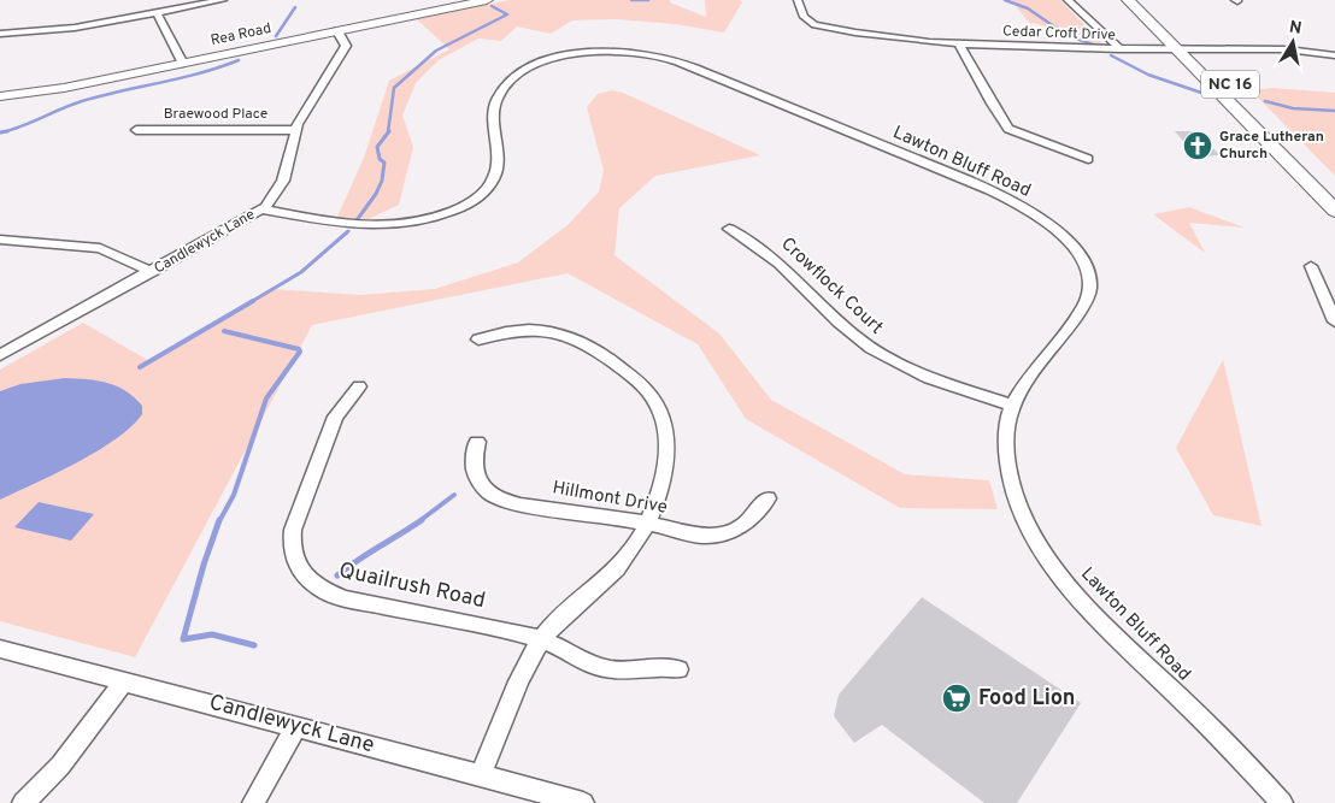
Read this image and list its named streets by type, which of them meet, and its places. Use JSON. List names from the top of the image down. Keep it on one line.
{"streets":{"main road":["Rea Road","NC 16"],"street":["Cedar Croft Drive","Braewood Place","Lawton Bluff Road","Candlewyck Lane","Crowflock Court","Hillmont Drive","Quailrush Road"]},"crossings":[["Cedar Croft Drive","NC 16"],["Rea Road","Candlewyck Lane"],["Braewood Place","Candlewyck Lane"],["Lawton Bluff Road","Candlewyck Lane"],["Lawton Bluff Road","Crowflock Court"]],"places":{"church":["Grace Lutheran Church"],"supermarket":["Food Lion"]},"north":"top"}
